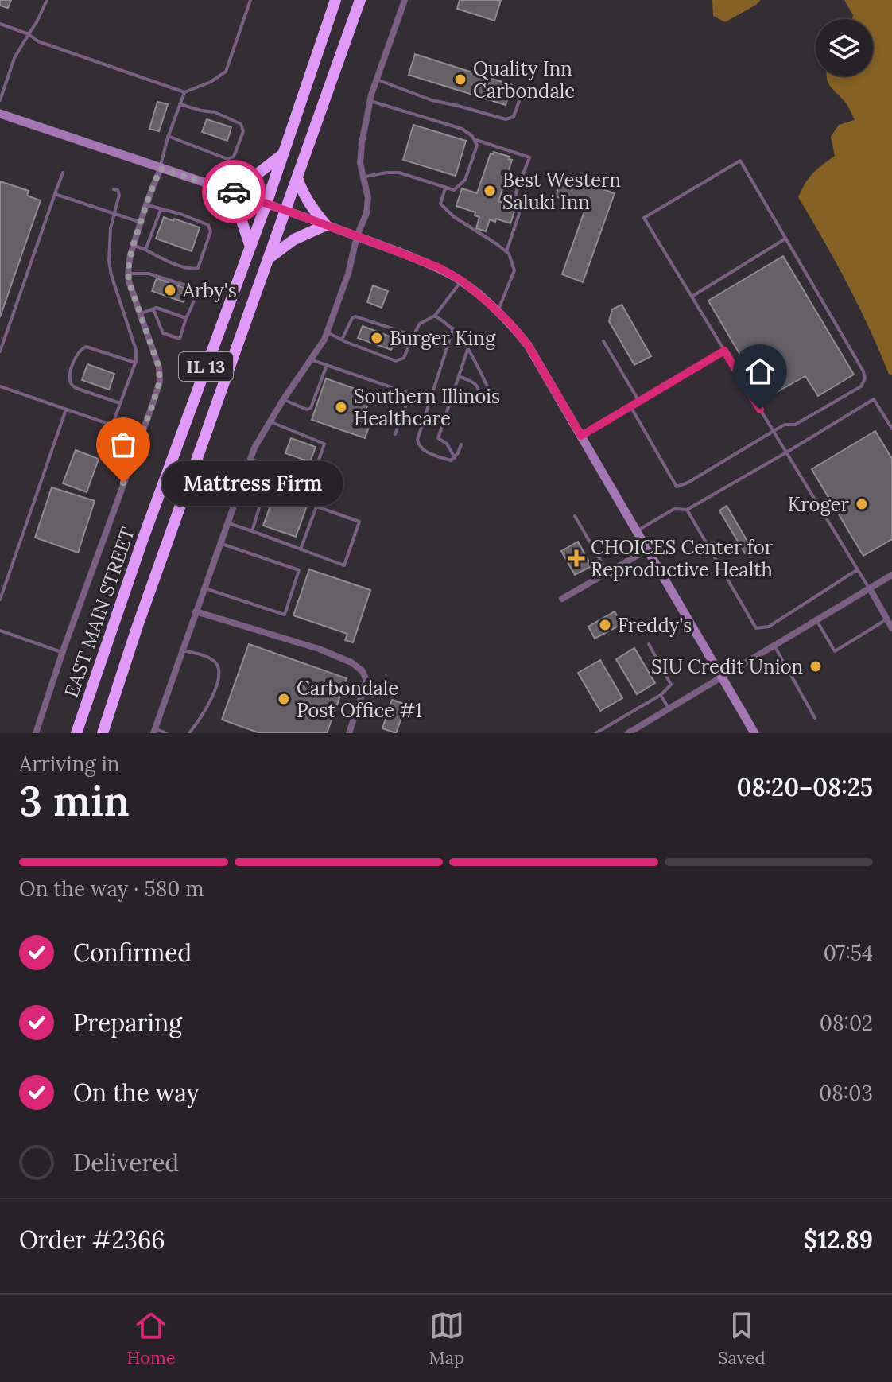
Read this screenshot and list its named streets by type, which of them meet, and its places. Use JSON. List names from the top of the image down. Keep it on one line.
{"streets":{"highway":["IL 13","EAST MAIN STREET"]},"places":{"other":["Quality Inn Carbondale","Best Western Saluki Inn","Arby's","Burger King","Southern Illinois Healthcare","Mattress Firm","Kroger","Freddy's","SIU Credit Union","Carbondale Post Office #1"],"health":["CHOICES Center for Reproductive Health"]},"page":{"bubble":"Mattress Firm","heading":["3 min","Arriving in","08:20–08:25"],"panel":["Order #2366","$12.89"],"bar":"On the way · 580 m","list":[["Confirmed","07:54"],["Preparing","08:02"],["On the way","08:03"],"Delivered"],"tabs":["Home","Map","Saved"]}}
